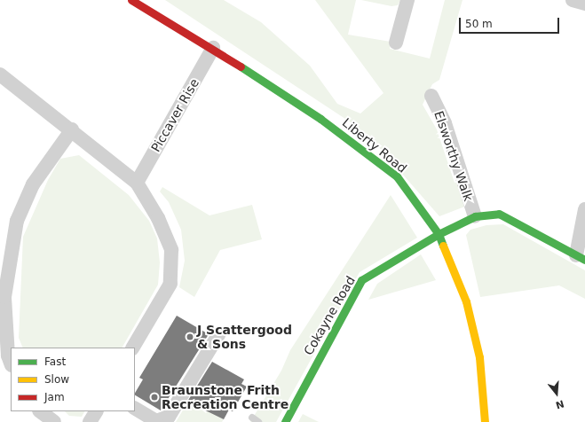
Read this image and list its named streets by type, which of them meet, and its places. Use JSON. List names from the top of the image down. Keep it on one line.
{"streets":{"street":["Piccaver Rise","Liberty Road","Elsworthy Walk","Cokayne Road"]},"crossings":[["Piccaver Rise","Liberty Road"],["Liberty Road","Cokayne Road"],["Elsworthy Walk","Cokayne Road"]],"places":["J Scattergood & Sons","Braunstone Frith Recreation Centre"],"legend":["Fast","Slow","Jam"],"scale_bar":"50 m","north":"bottom"}
